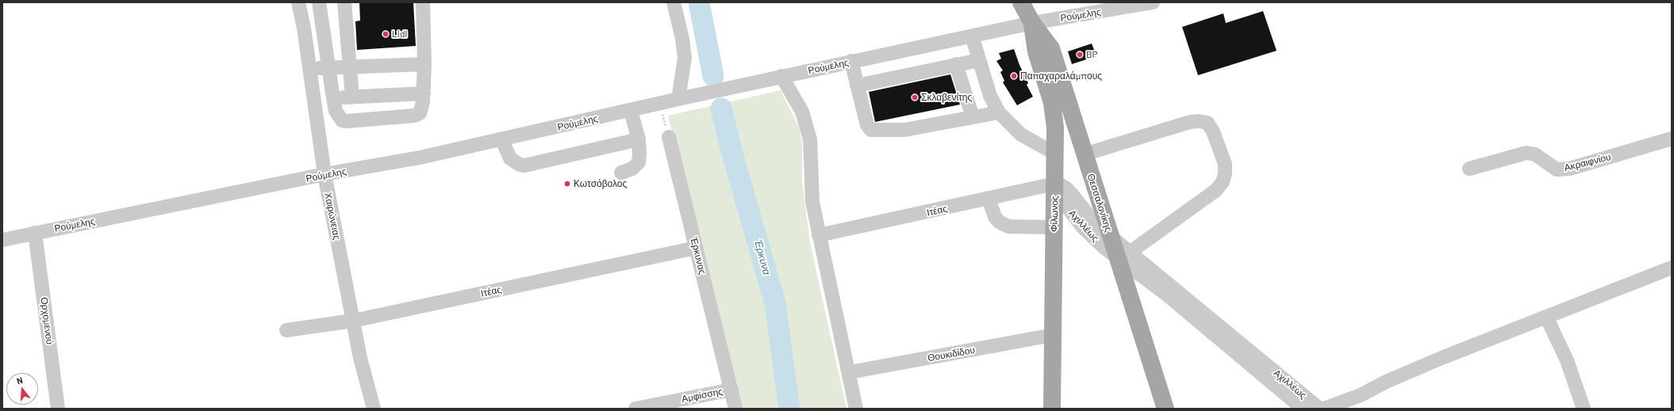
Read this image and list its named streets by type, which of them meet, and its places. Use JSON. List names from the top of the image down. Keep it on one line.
{"streets":{"main road":["Θεσσαλονίκης","Φίλωνος"],"street":["Ρούμελης","Ακραιφνίου","Ιτέας","Χαιρώνειας","Αχιλλέως","Έρκυνας","Ορχομενού","Θουκιδίδου","Αμφίσσης"]},"crossings":[["Ρούμελης","Θεσσαλονίκης"],["Ρούμελης","Φίλωνος"],["Ρούμελης","Χαιρώνειας"],["Ρούμελης","Ορχομενού"],["Θεσσαλονίκης","Φίλωνος"],["Θεσσαλονίκης","Αχιλλέως"],["Ιτέας","Φίλωνος"],["Ιτέας","Χαιρώνειας"],["Ιτέας","Αχιλλέως"],["Ιτέας","Έρκυνας"],["Φίλωνος","Αχιλλέως"],["Φίλωνος","Θουκιδίδου"],["Έρκυνας","Αμφίσσης"]],"water":["Έρκυνα"],"places":["Lidl","BP","Παπαχαραλάμπους","Σκλαβενίτης","Κωτσόβολος"],"north":"top"}
